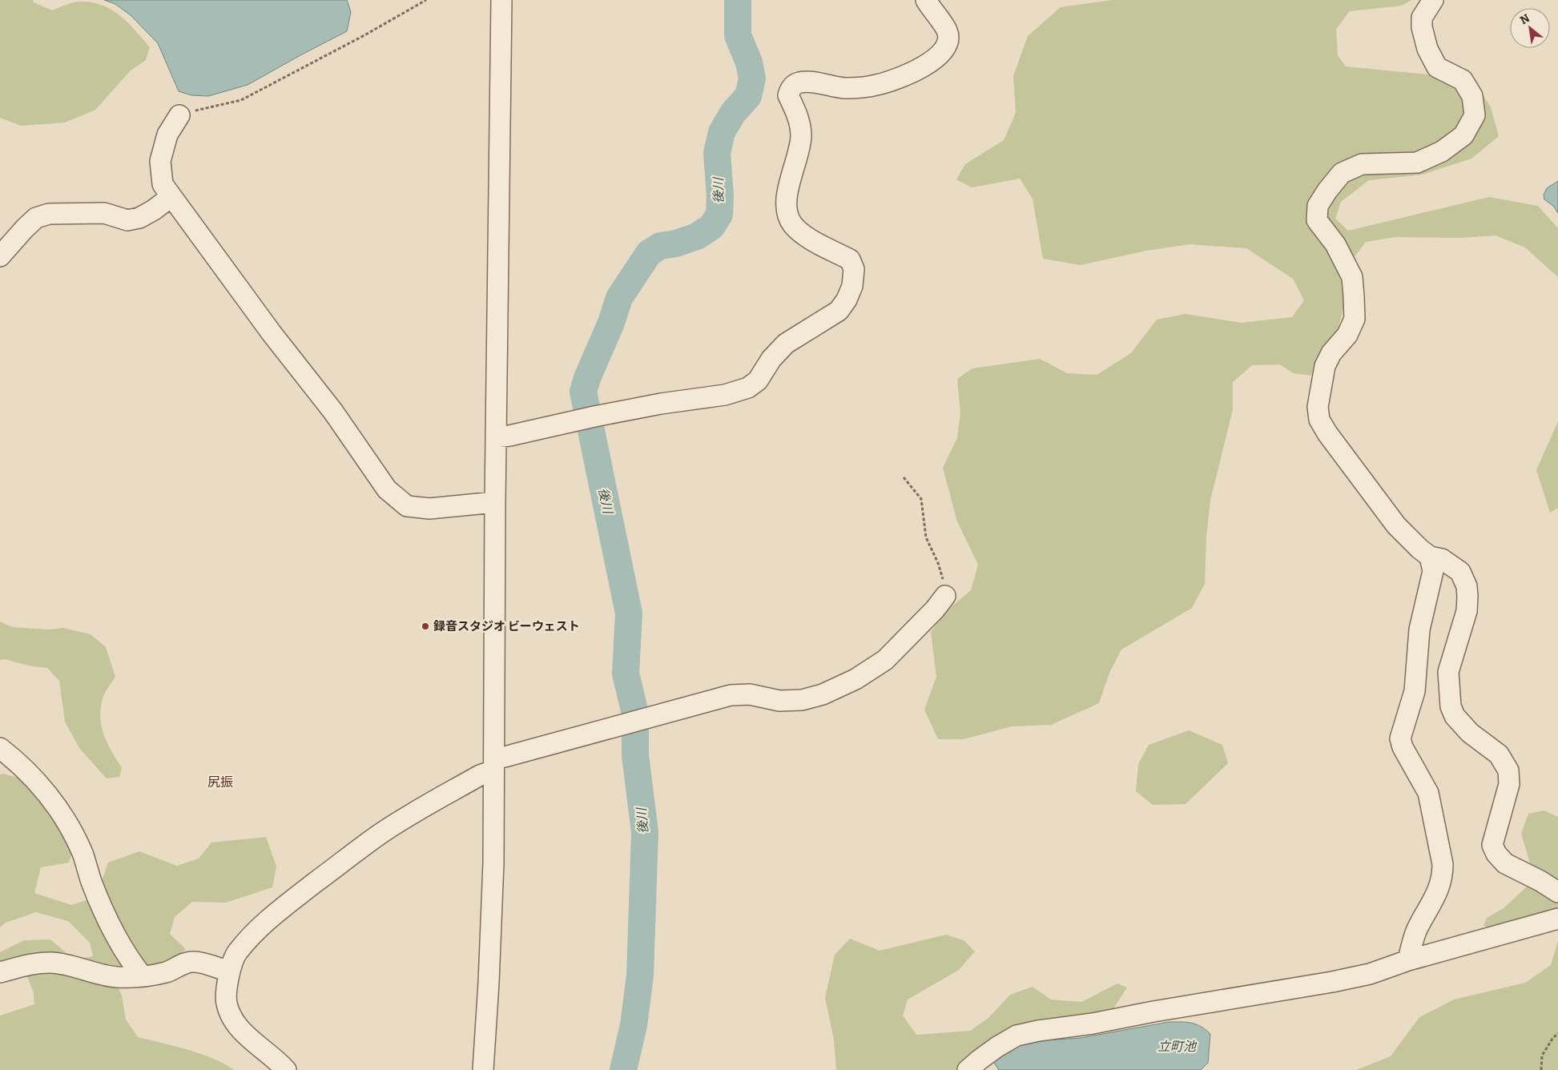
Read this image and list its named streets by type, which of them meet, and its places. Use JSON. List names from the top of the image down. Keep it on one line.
{"districts":["尻振"],"water":["後川","立町池"],"places":["録音スタジオ ビーウェスト"],"north":"top left"}
